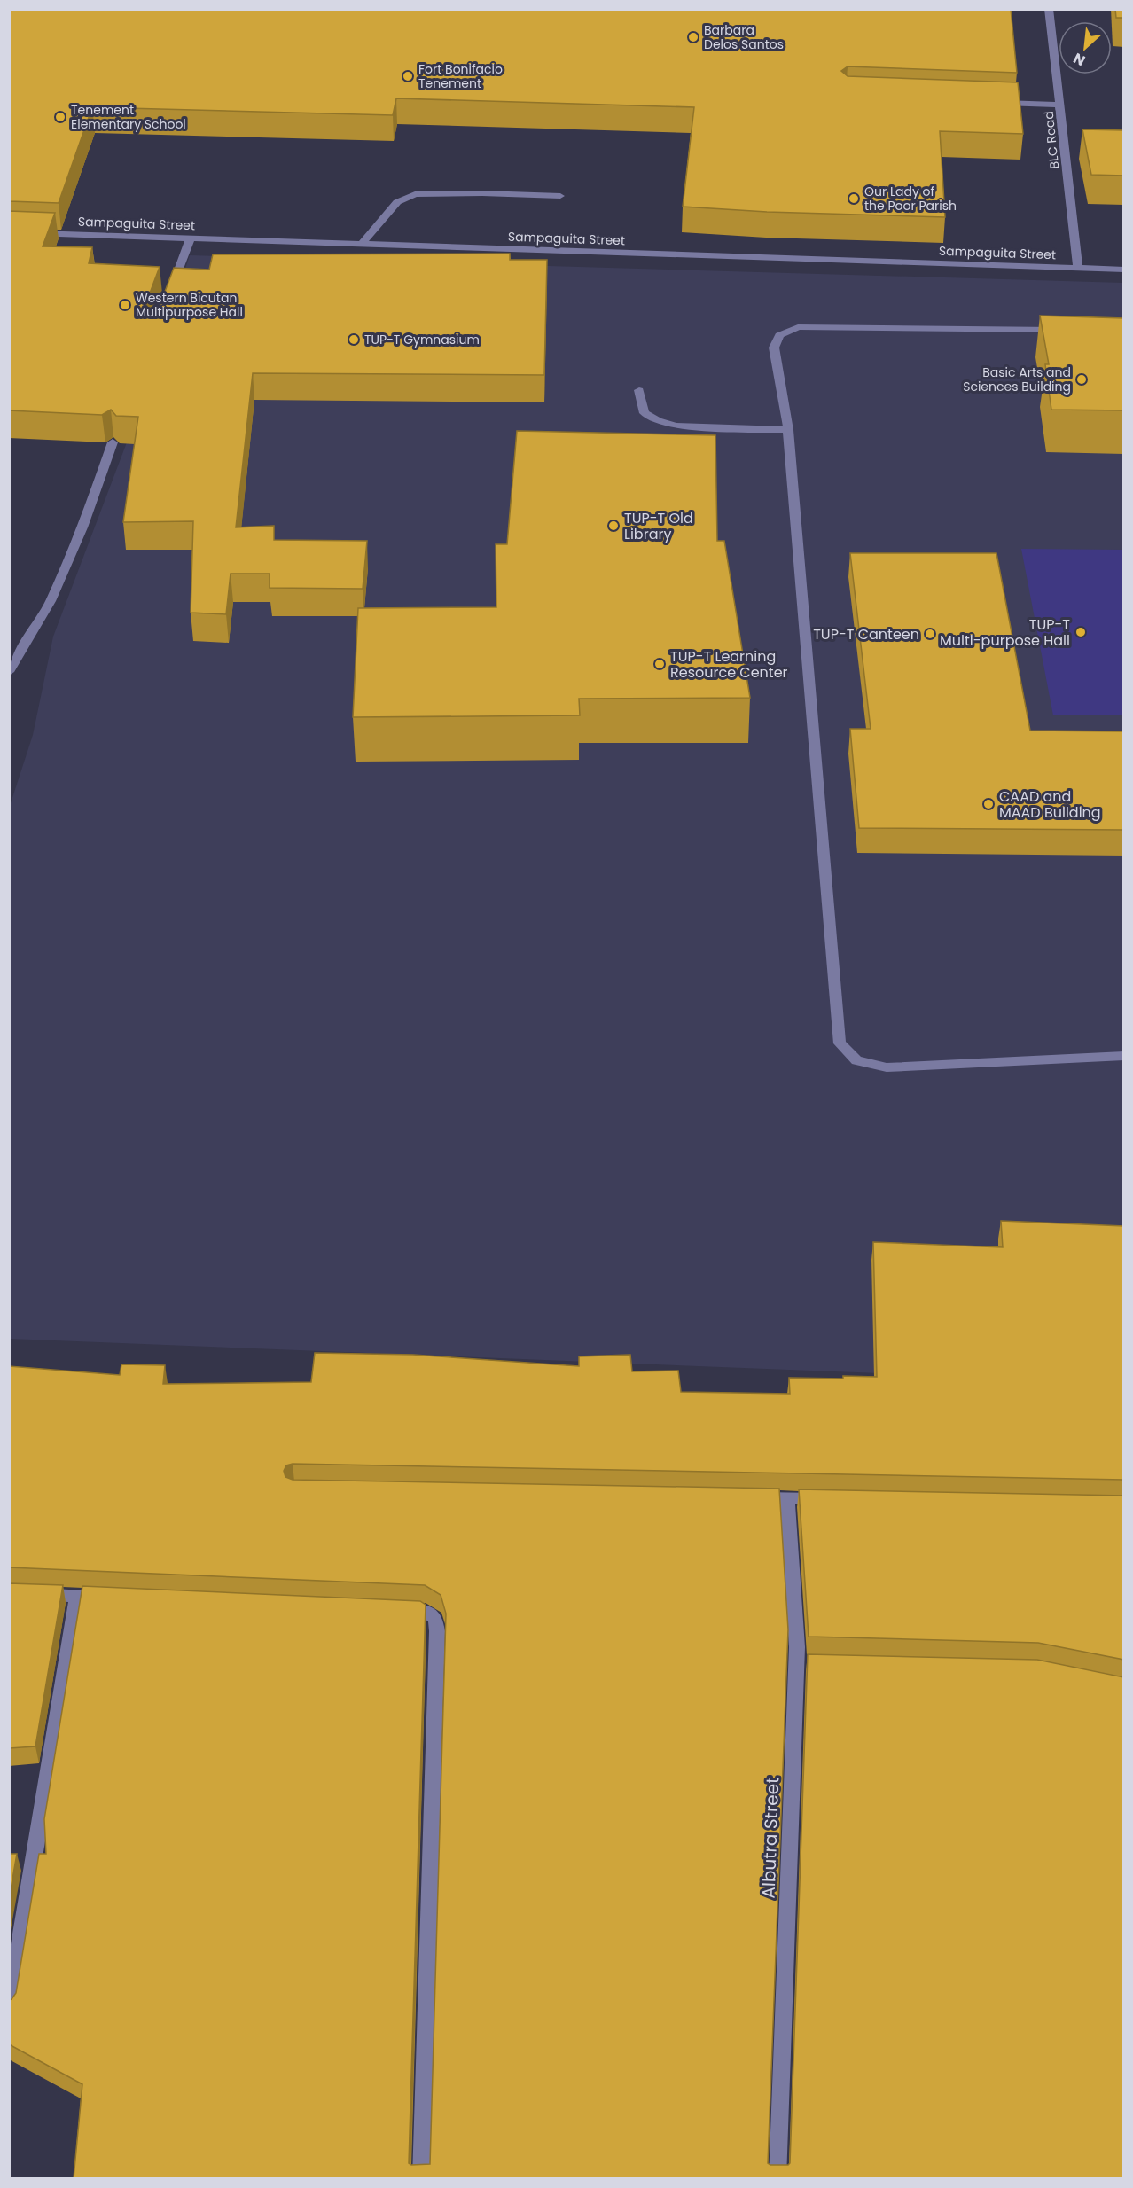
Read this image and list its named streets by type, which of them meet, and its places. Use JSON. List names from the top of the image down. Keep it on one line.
{"streets":{"street":["BLC Road","Sampaguita Street","Albutra Street"]},"crossings":[["BLC Road","Sampaguita Street"]],"places":["Barbara Delos Santos","Fort Bonifacio Tenement","Tenement Elementary School","Our Lady of the Poor Parish","Western Bicutan Multipurpose Hall","TUP-T Gymnasium","Basic Arts and Sciences Building","TUP-T Old Library","TUP-T Multi-purpose Hall","TUP-T Canteen","TUP-T Learning Resource Center","CAAD and MAAD Building"],"north":"bottom left"}
